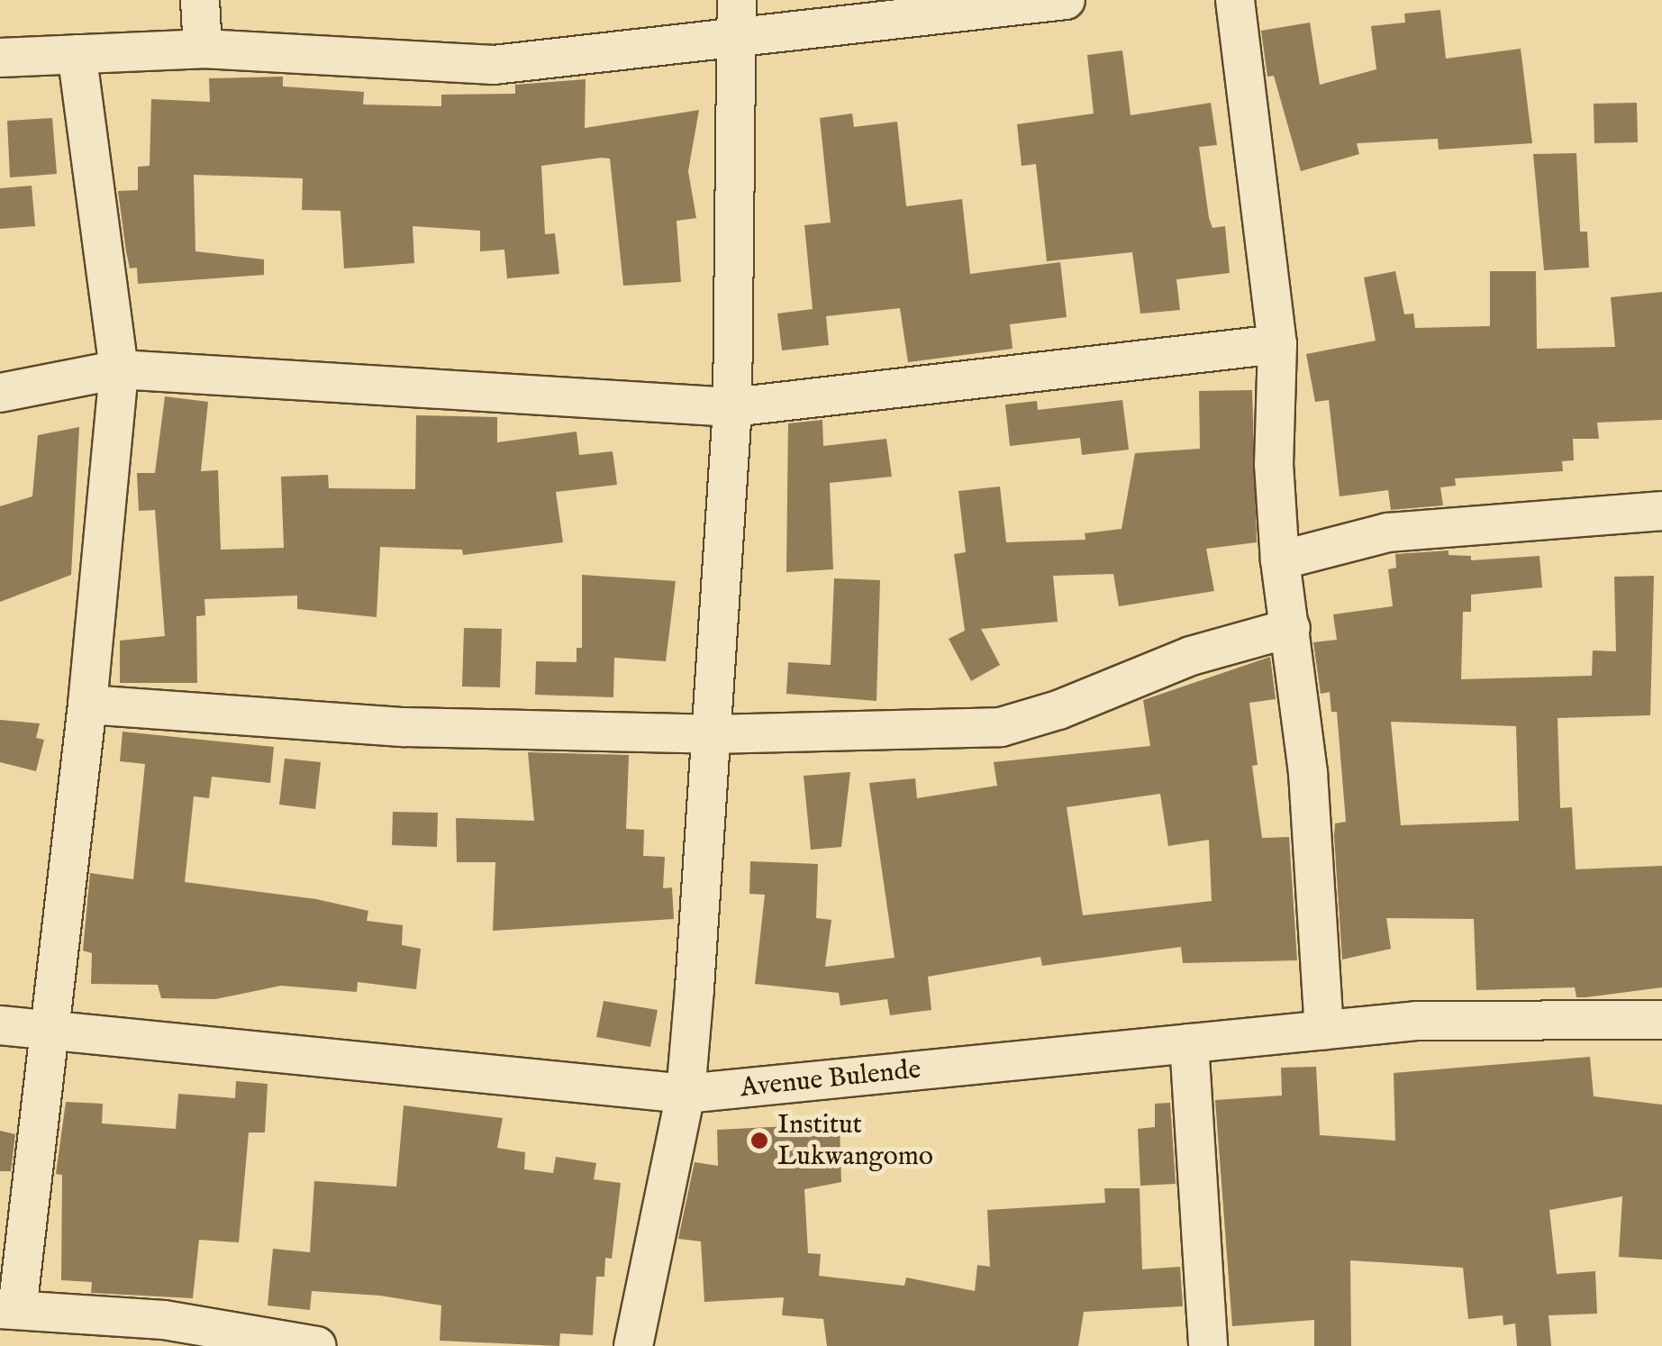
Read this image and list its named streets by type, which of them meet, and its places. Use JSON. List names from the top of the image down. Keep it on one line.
{"streets":{"street":["Avenue Bulende"]},"places":["Institut Lukwangomo"]}
